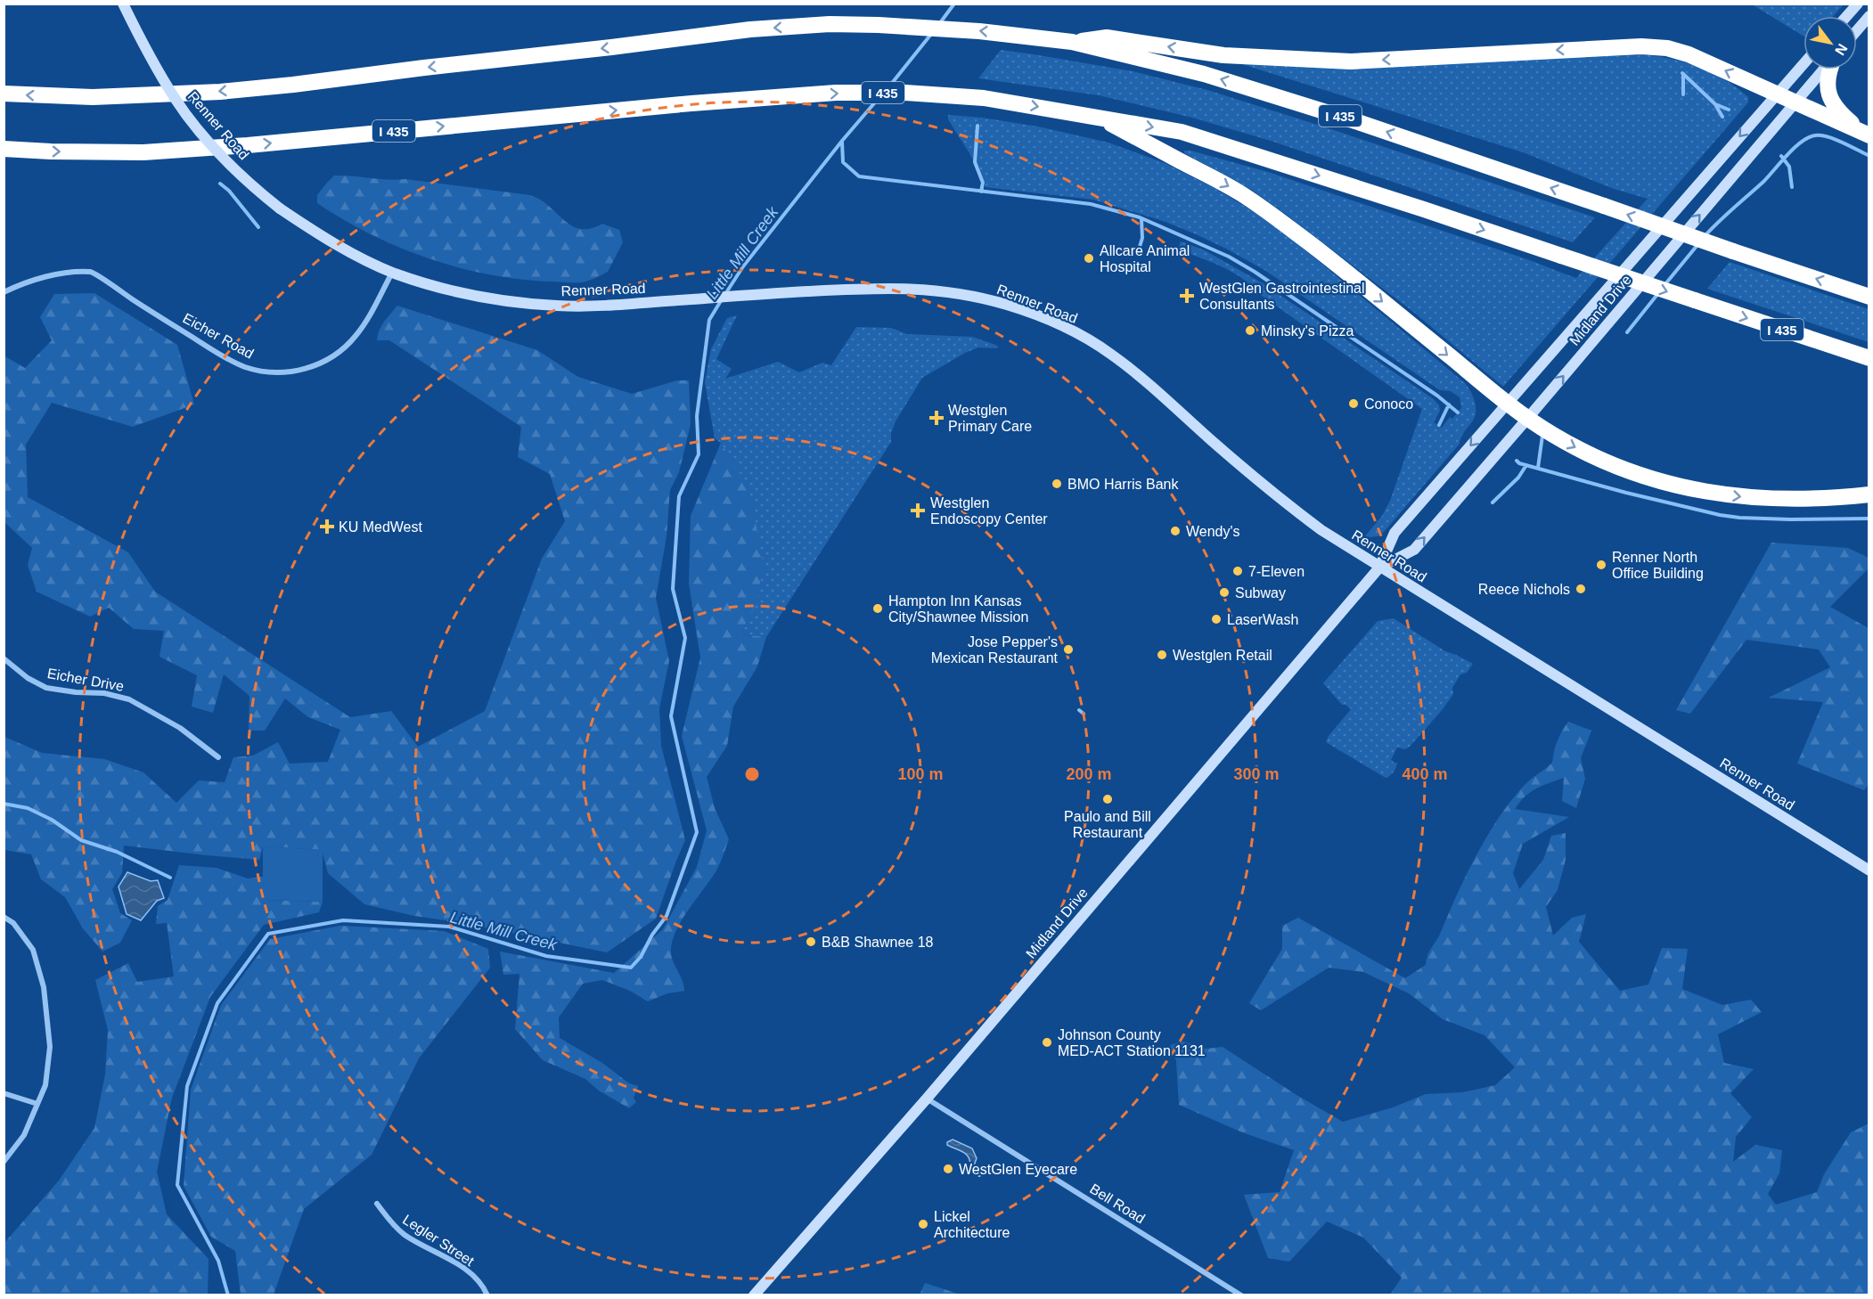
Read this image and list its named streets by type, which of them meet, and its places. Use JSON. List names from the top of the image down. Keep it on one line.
{"streets":{"highway":["I 435"],"main road":["Renner Road","Midland Drive"],"street":["Eicher Road","Eicher Drive","Bell Road","Legler Street"]},"crossings":[["Renner Road","Midland Drive"],["Renner Road","Eicher Road"],["Midland Drive","Bell Road"]],"water":["Little Mill Creek"],"places":{"other":["Allcare Animal Hospital","Minsky's Pizza","Conoco","BMO Harris Bank","Wendy's","Renner North Office Building","7-Eleven","Reece Nichols","Subway","Hampton Inn Kansas City/Shawnee Mission","LaserWash","Jose Pepper's Mexican Restaurant","Westglen Retail","Paulo and Bill Restaurant","B&B Shawnee 18","Johnson County MED-ACT Station 1131","WestGlen Eyecare","Lickel Architecture"],"health":["WestGlen Gastrointestinal Consultants","Westglen Primary Care","Westglen Endoscopy Center","KU MedWest"]},"north":"bottom right","rings":["100 m","200 m","300 m","400 m"]}
